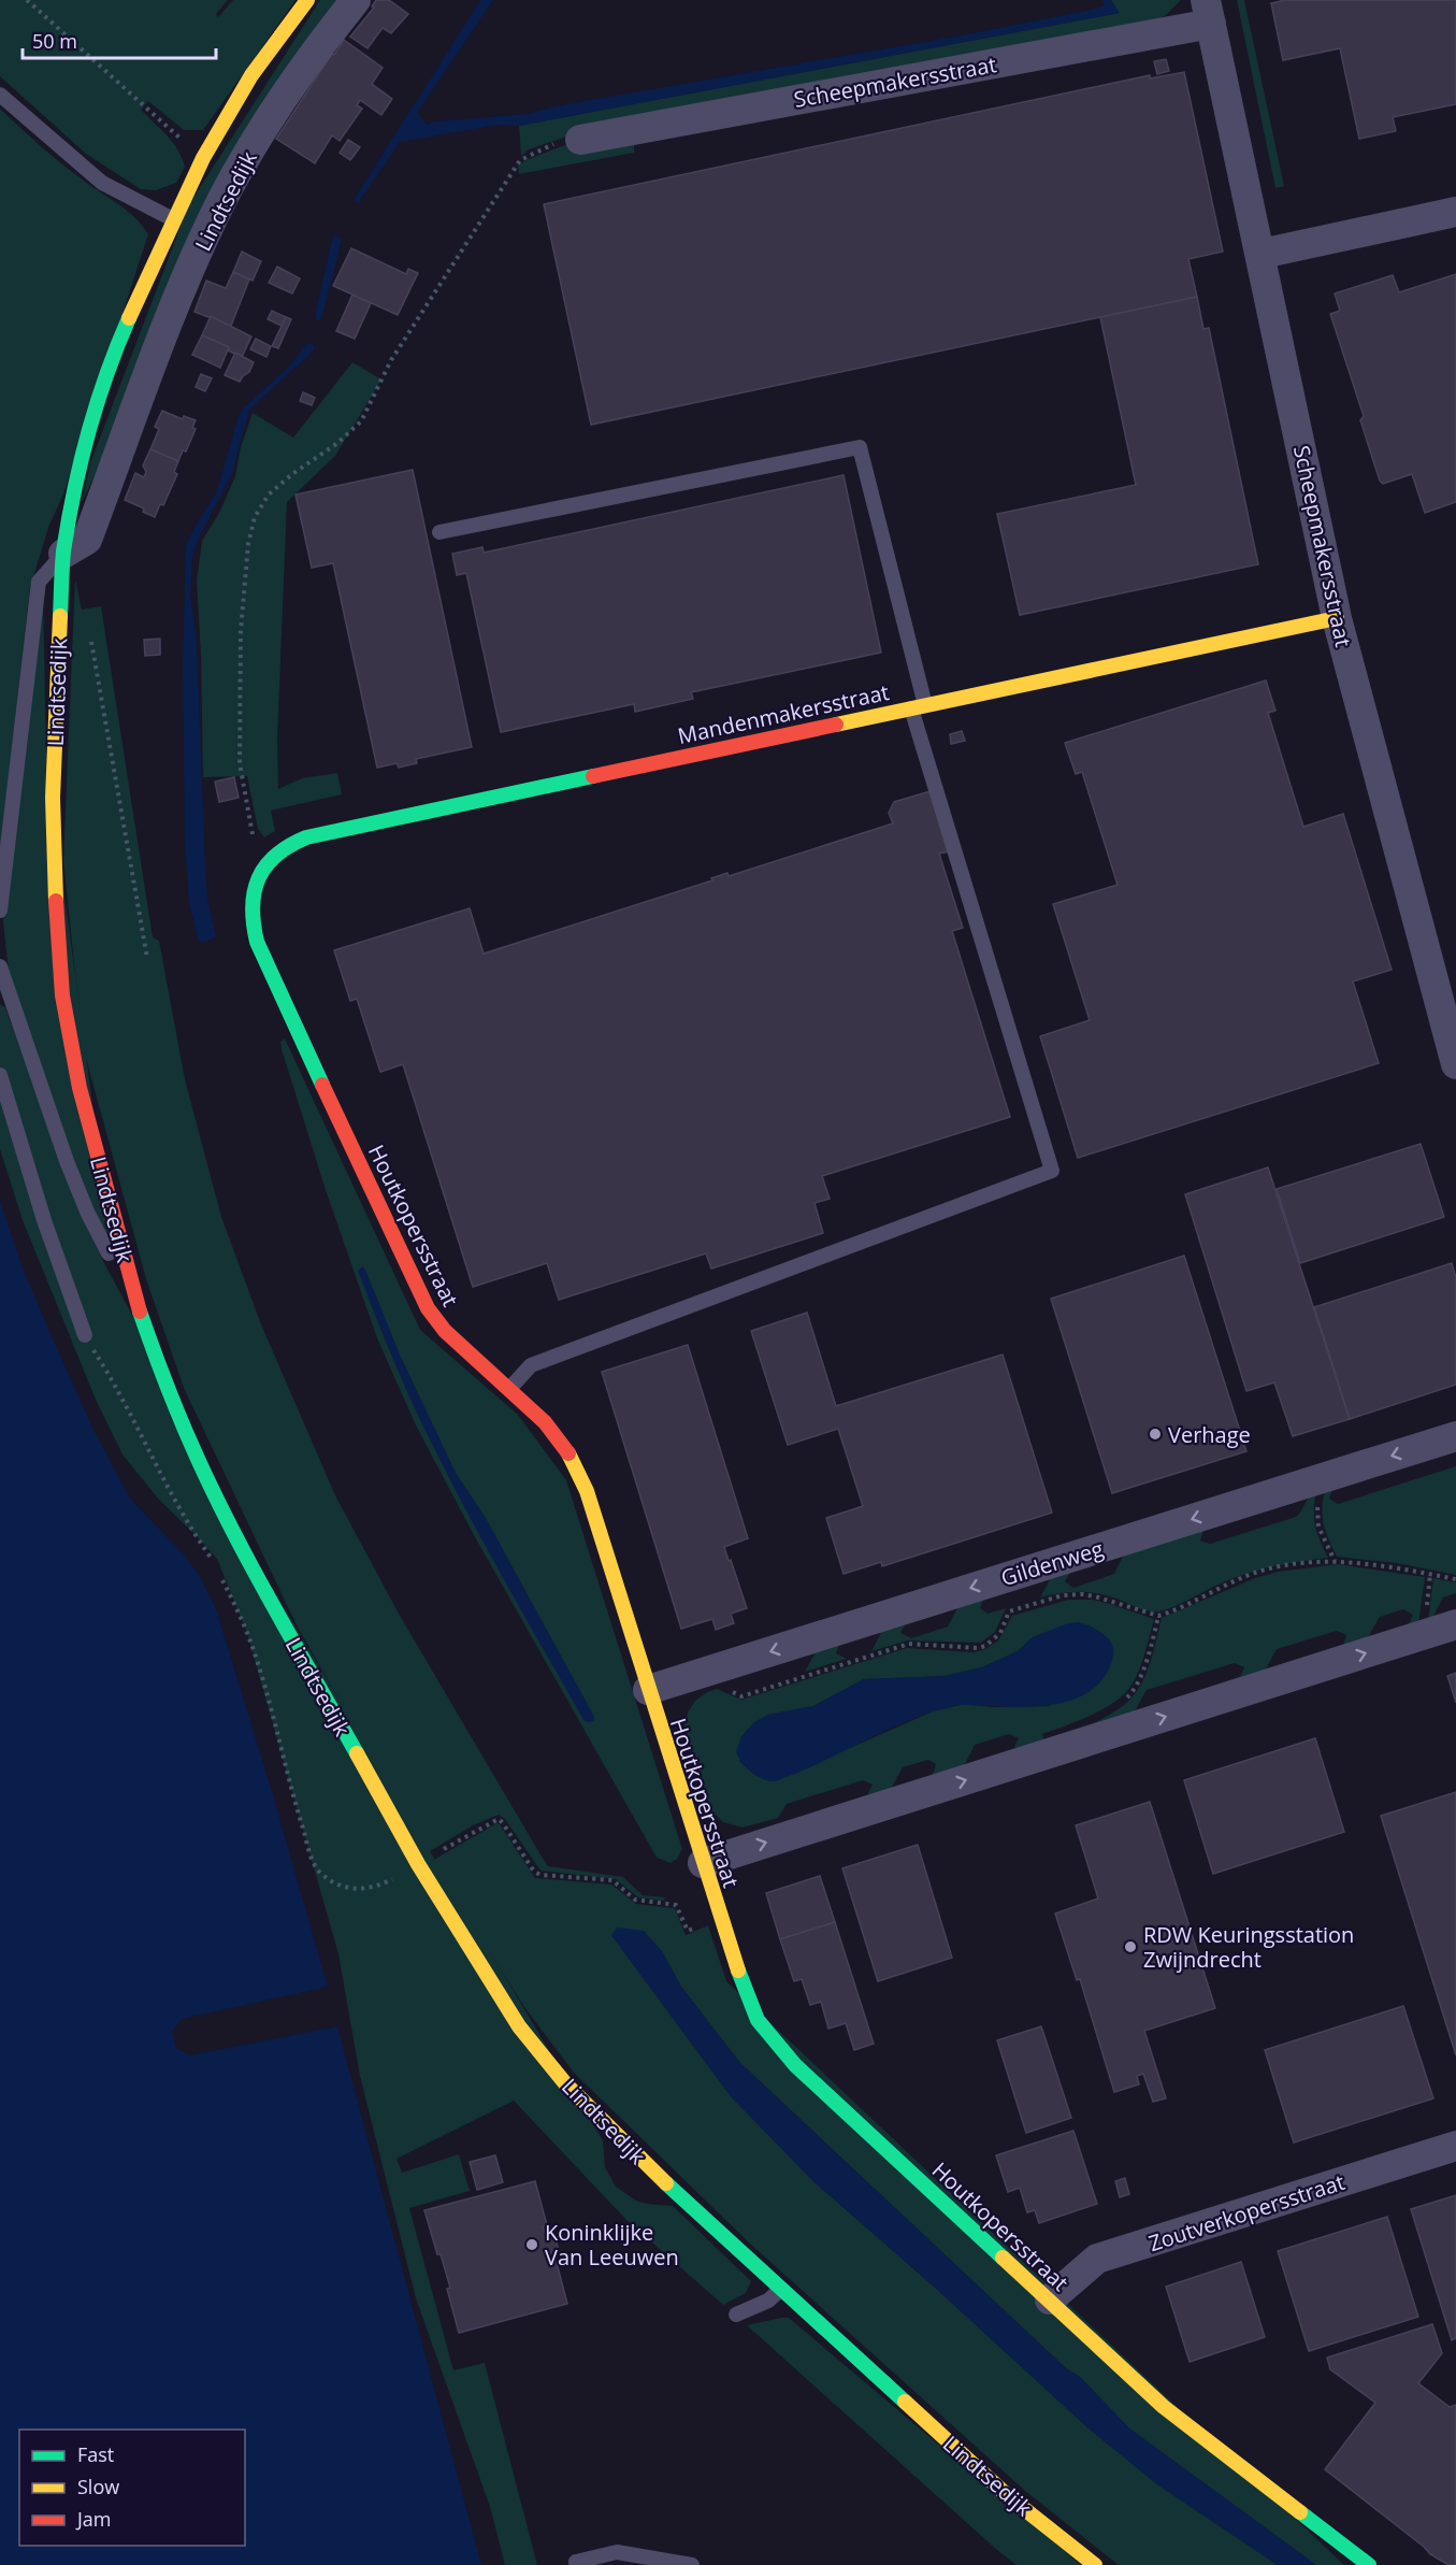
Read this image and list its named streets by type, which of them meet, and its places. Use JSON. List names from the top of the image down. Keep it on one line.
{"streets":{"street":["Scheepmakersstraat","Lindtsedijk","Mandenmakersstraat","Houtkopersstraat","Gildenweg","Zoutverkopersstraat"]},"crossings":[["Scheepmakersstraat","Mandenmakersstraat"],["Mandenmakersstraat","Houtkopersstraat"],["Houtkopersstraat","Gildenweg"],["Houtkopersstraat","Zoutverkopersstraat"]],"places":["Verhage","RDW Keuringsstation Zwijndrecht","Koninklijke Van Leeuwen"],"legend":["Fast","Slow","Jam"],"scale_bar":"50 m"}
